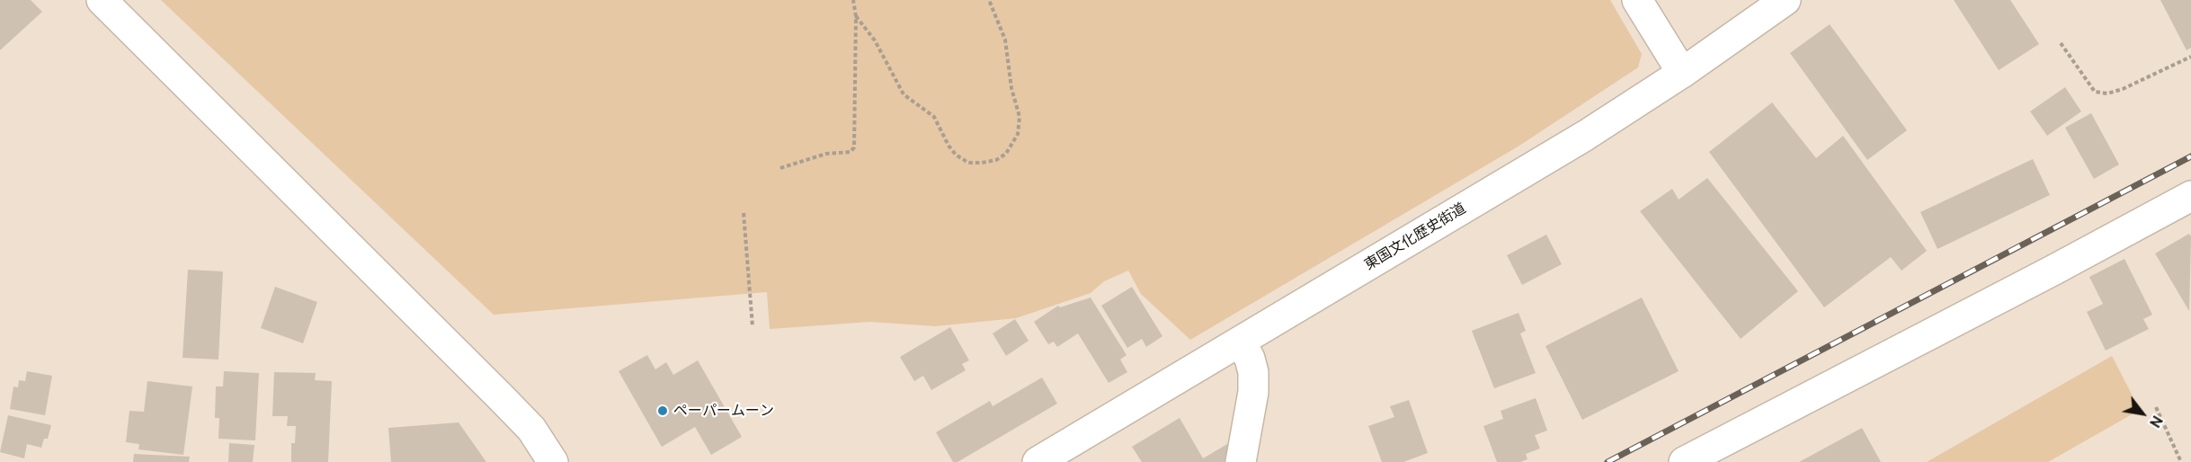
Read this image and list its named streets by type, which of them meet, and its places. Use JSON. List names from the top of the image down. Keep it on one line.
{"streets":{"main road":["東国文化歴史街道"]},"places":["ペーパームーン"],"north":"bottom right"}
